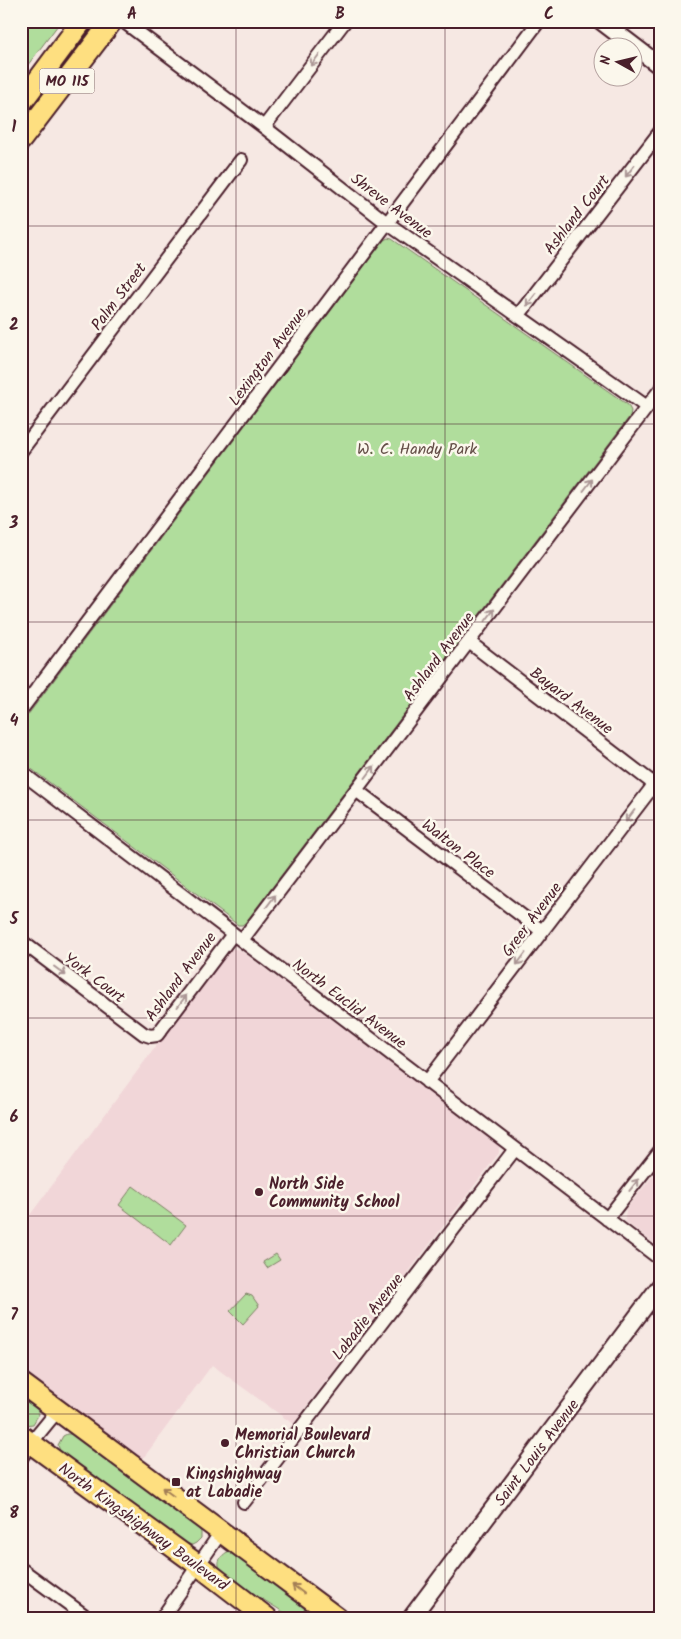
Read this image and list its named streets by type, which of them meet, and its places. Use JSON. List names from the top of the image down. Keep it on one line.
{"streets":{"main road":["MO 115","North Kingshighway Boulevard"],"street":["Shreve Avenue","Ashland Court","Palm Street","Lexington Avenue","Ashland Avenue","Bayard Avenue","Walton Place","Greer Avenue","York Court","North Euclid Avenue","Labadie Avenue","Saint Louis Avenue"]},"crossings":[["Shreve Avenue","Ashland Court"],["Shreve Avenue","Lexington Avenue"],["Shreve Avenue","Ashland Avenue"],["Ashland Avenue","Bayard Avenue"],["Ashland Avenue","Walton Place"],["Ashland Avenue","York Court"],["Ashland Avenue","North Euclid Avenue"],["Bayard Avenue","Greer Avenue"],["Walton Place","Greer Avenue"],["Greer Avenue","North Euclid Avenue"],["North Euclid Avenue","Labadie Avenue"]],"one_way":["Ashland Court","Ashland Avenue","Greer Avenue","York Court"],"parks":["W. C. Handy Park"],"places":{"other":["North Side Community School","Memorial Boulevard Christian Church"],"transit":["Kingshighway at Labadie"]},"north":"left","grid":{"columns":["A","B","C"],"rows":["1","2","3","4","5","6","7","8"]}}
